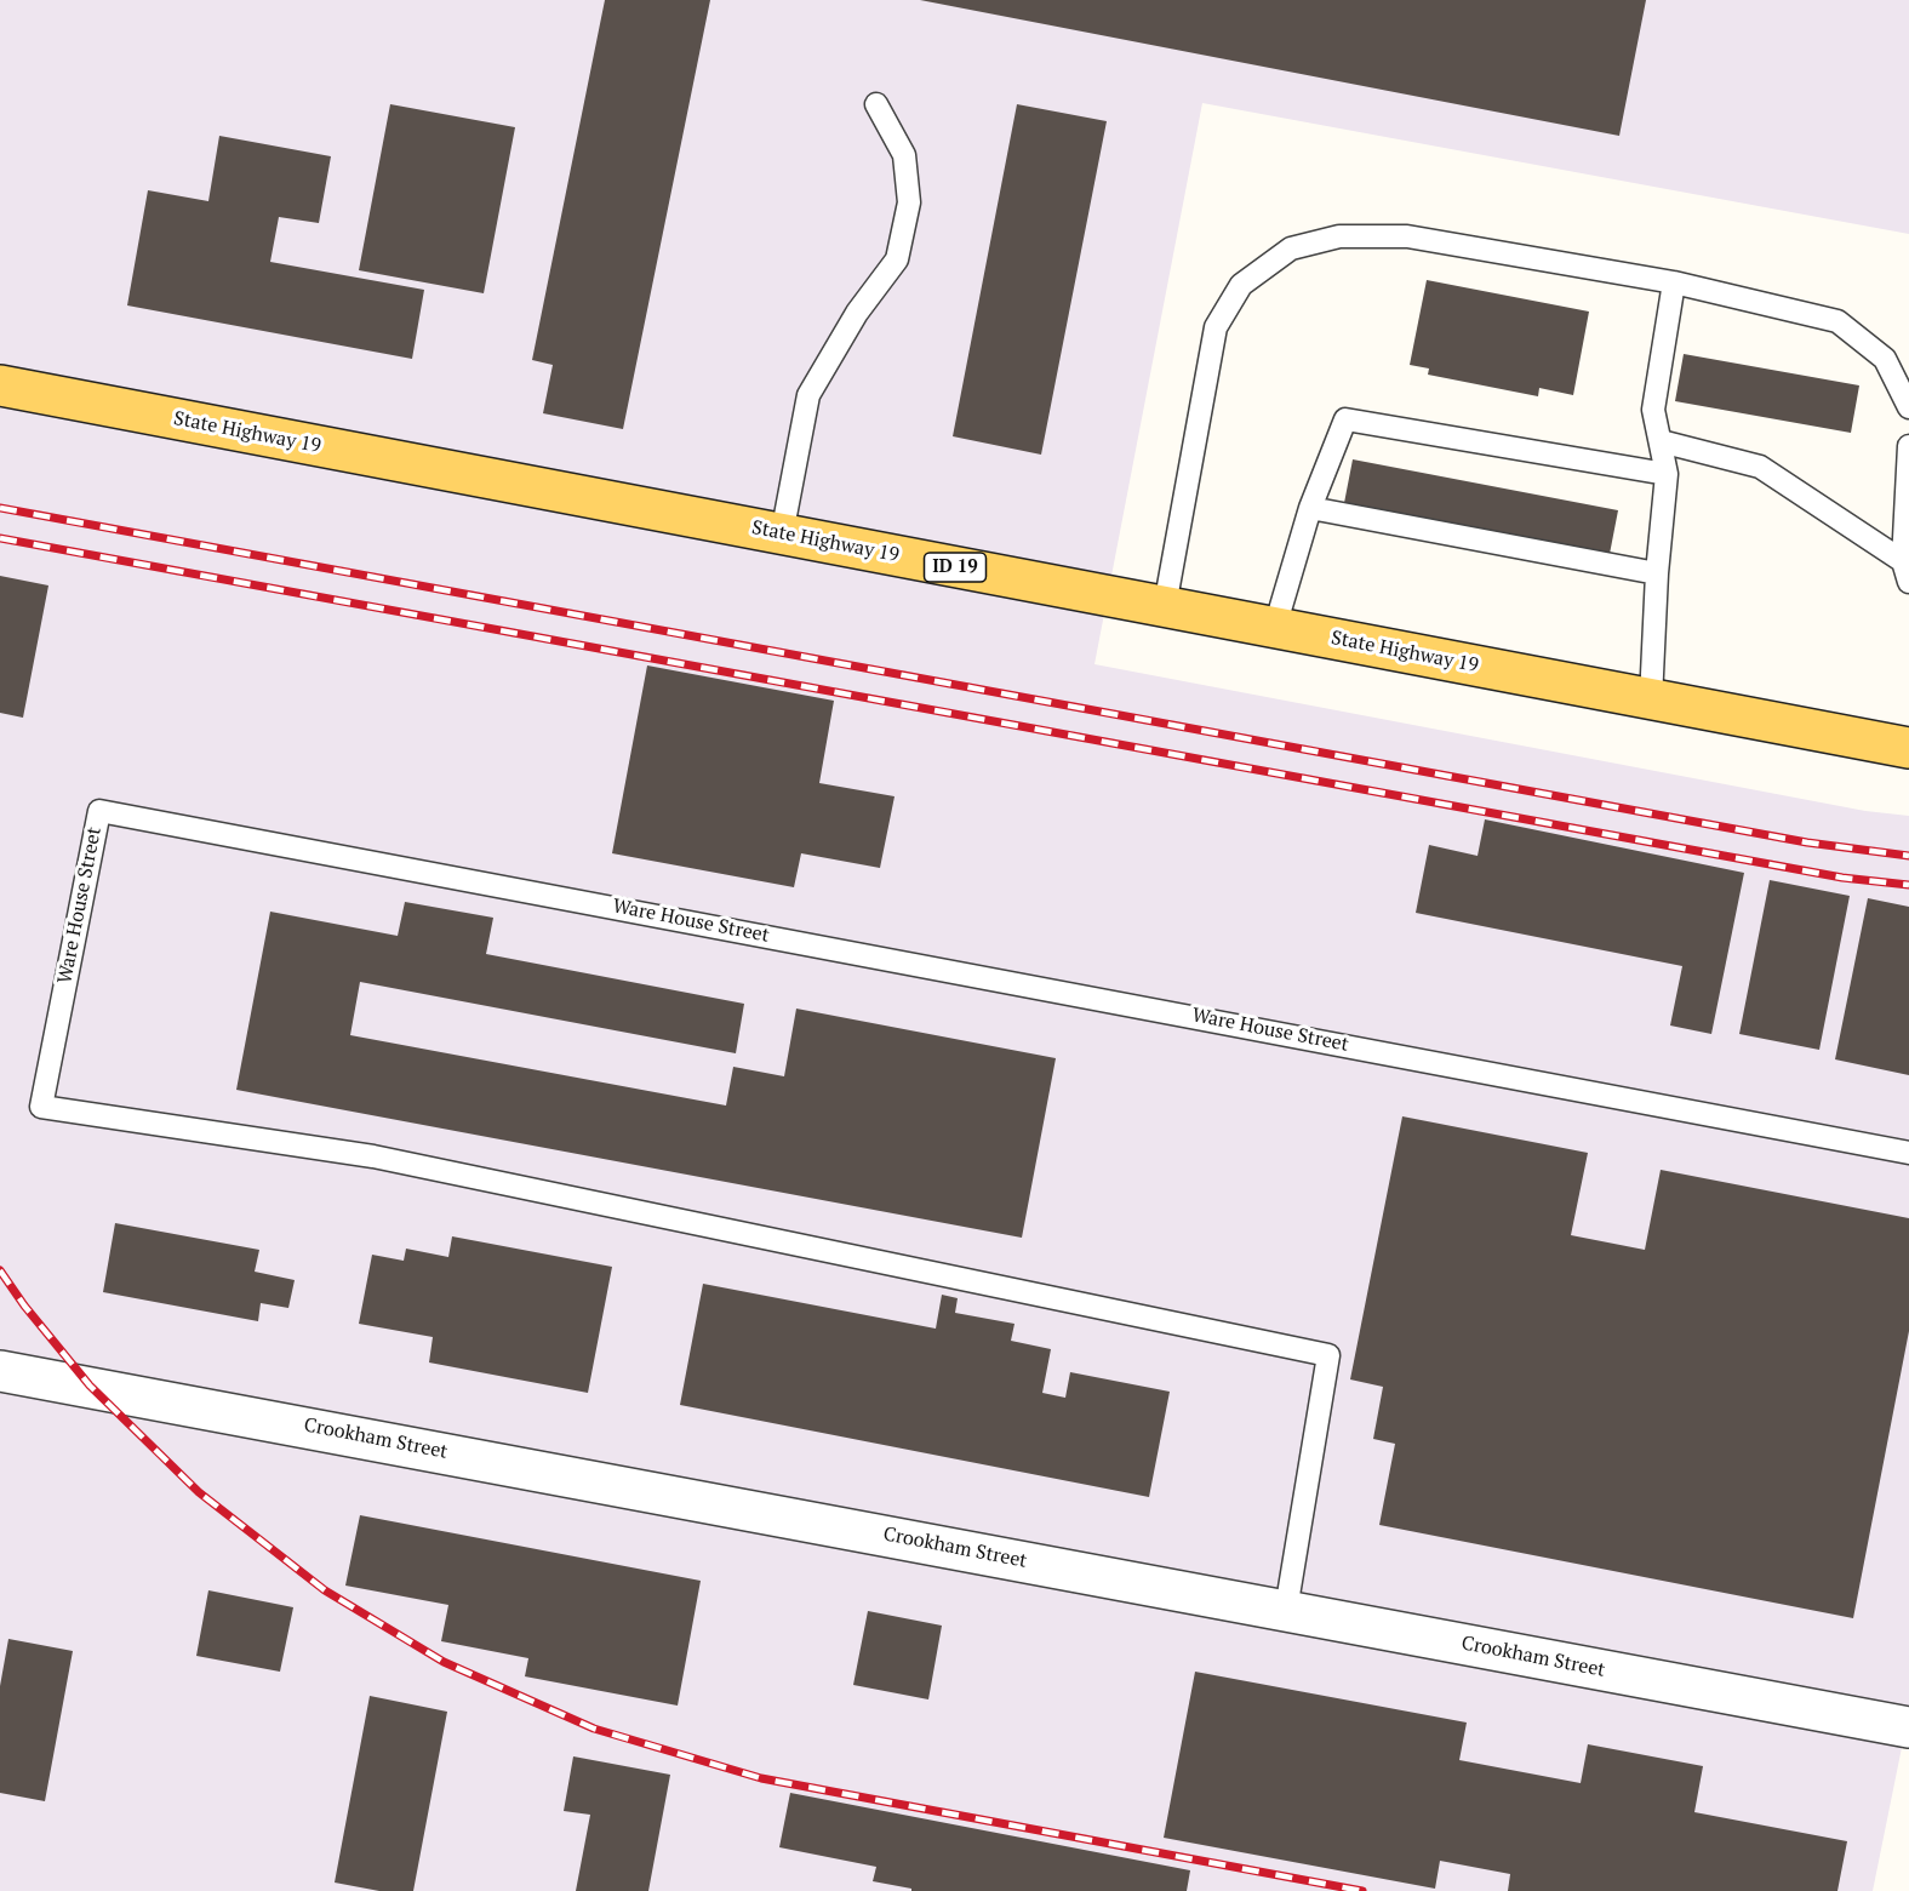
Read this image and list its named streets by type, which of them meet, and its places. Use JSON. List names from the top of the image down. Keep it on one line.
{"streets":{"main road":["State Highway 19","ID 19"],"street":["Crookham Street"],"lane":["Ware House Street"]},"crossings":[["Ware House Street","Crookham Street"]]}
